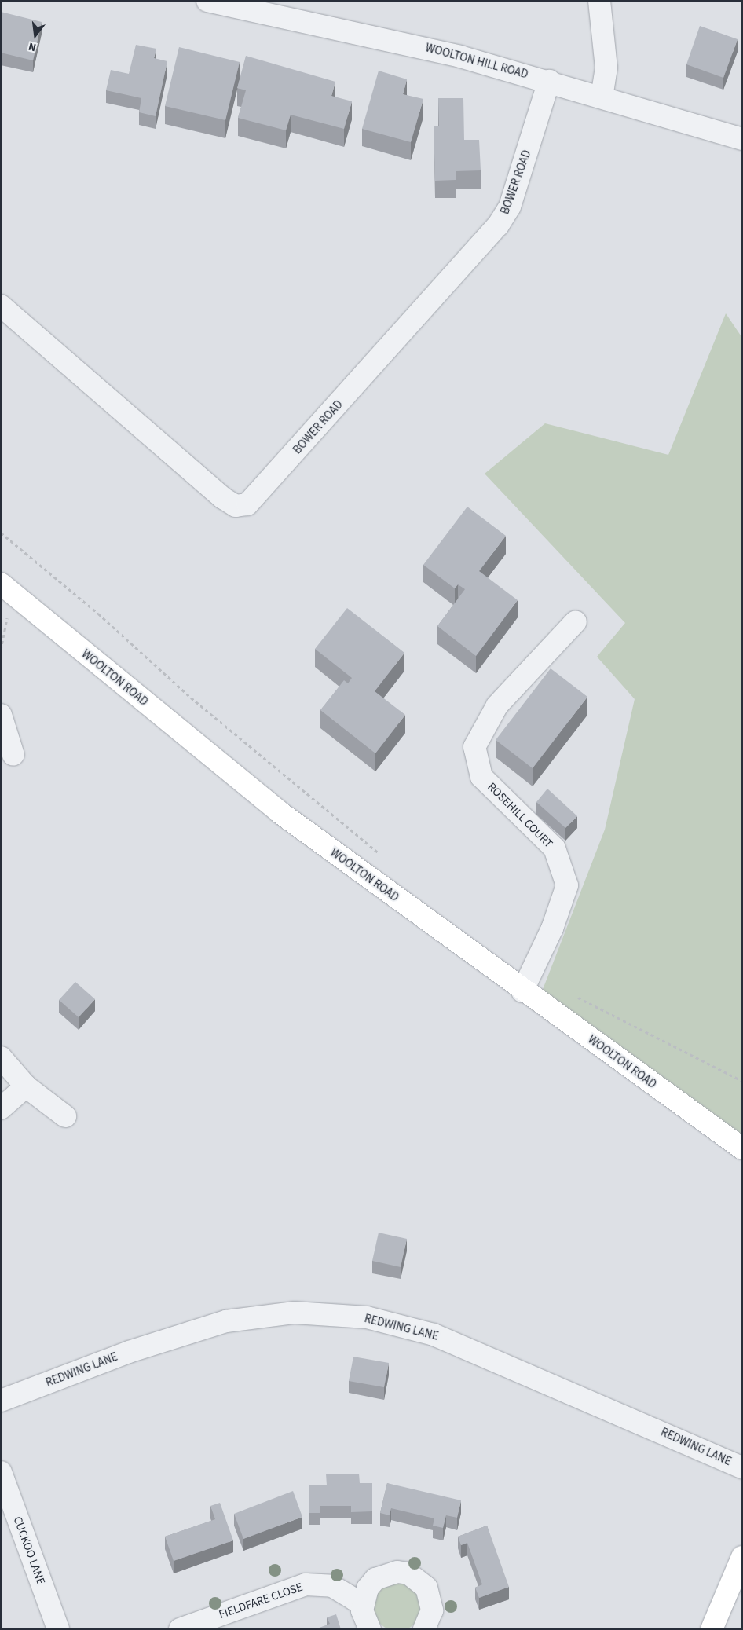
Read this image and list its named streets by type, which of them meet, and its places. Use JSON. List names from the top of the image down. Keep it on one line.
{"streets":{"street":["WOOLTON HILL ROAD","BOWER ROAD","WOOLTON ROAD","ROSEHILL COURT","REDWING LANE","CUCKOO LANE","FIELDFARE CLOSE"]},"crossings":[["WOOLTON HILL ROAD","BOWER ROAD"],["WOOLTON ROAD","ROSEHILL COURT"]],"north":"bottom"}
